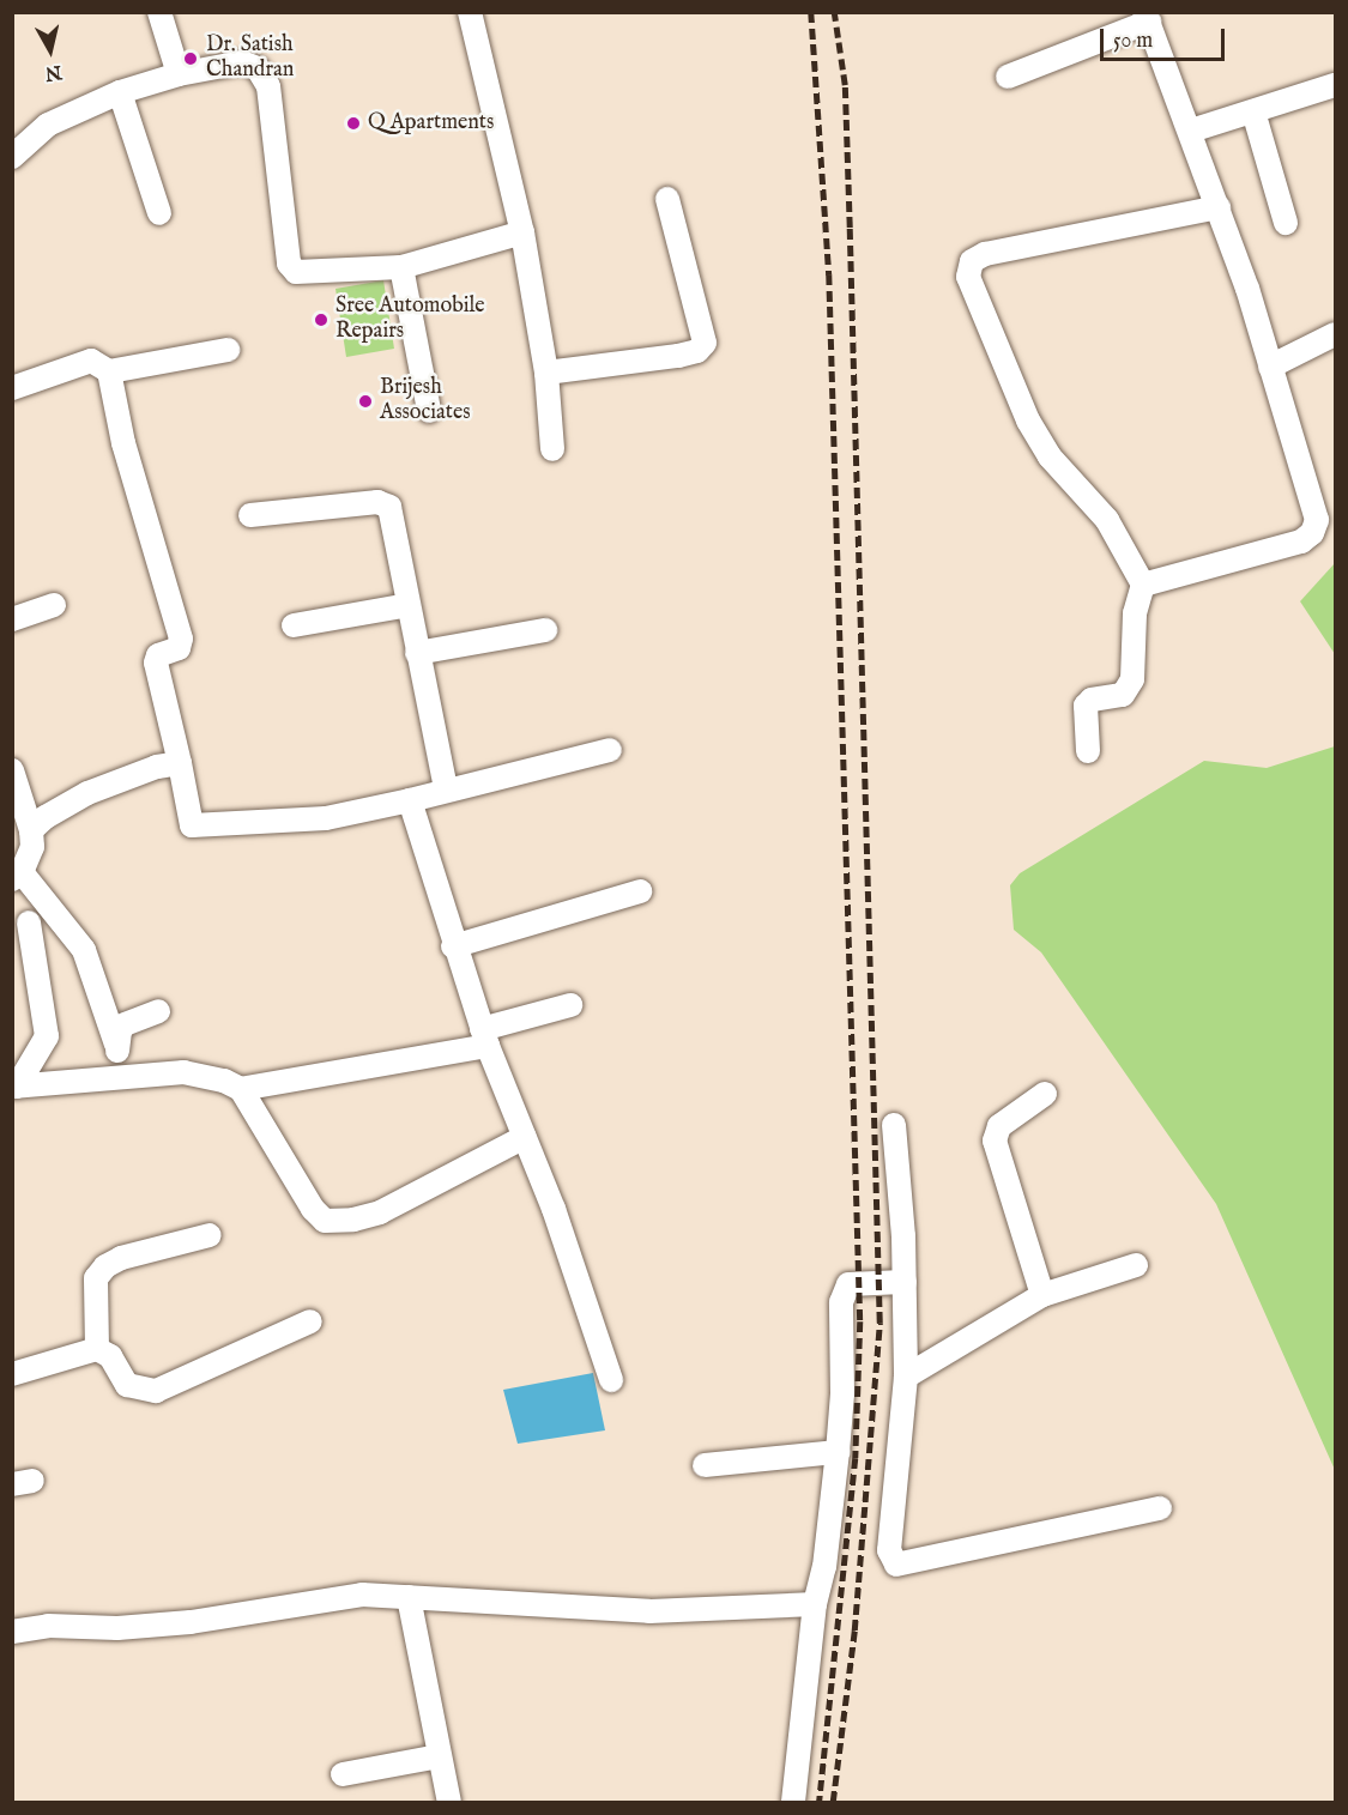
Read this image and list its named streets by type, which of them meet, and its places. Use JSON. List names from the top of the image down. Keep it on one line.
{"places":["Dr. Satish Chandran","Q Apartments","Sree Automobile Repairs","Brijesh Associates"],"scale_bar":"50 m","north":"bottom"}
